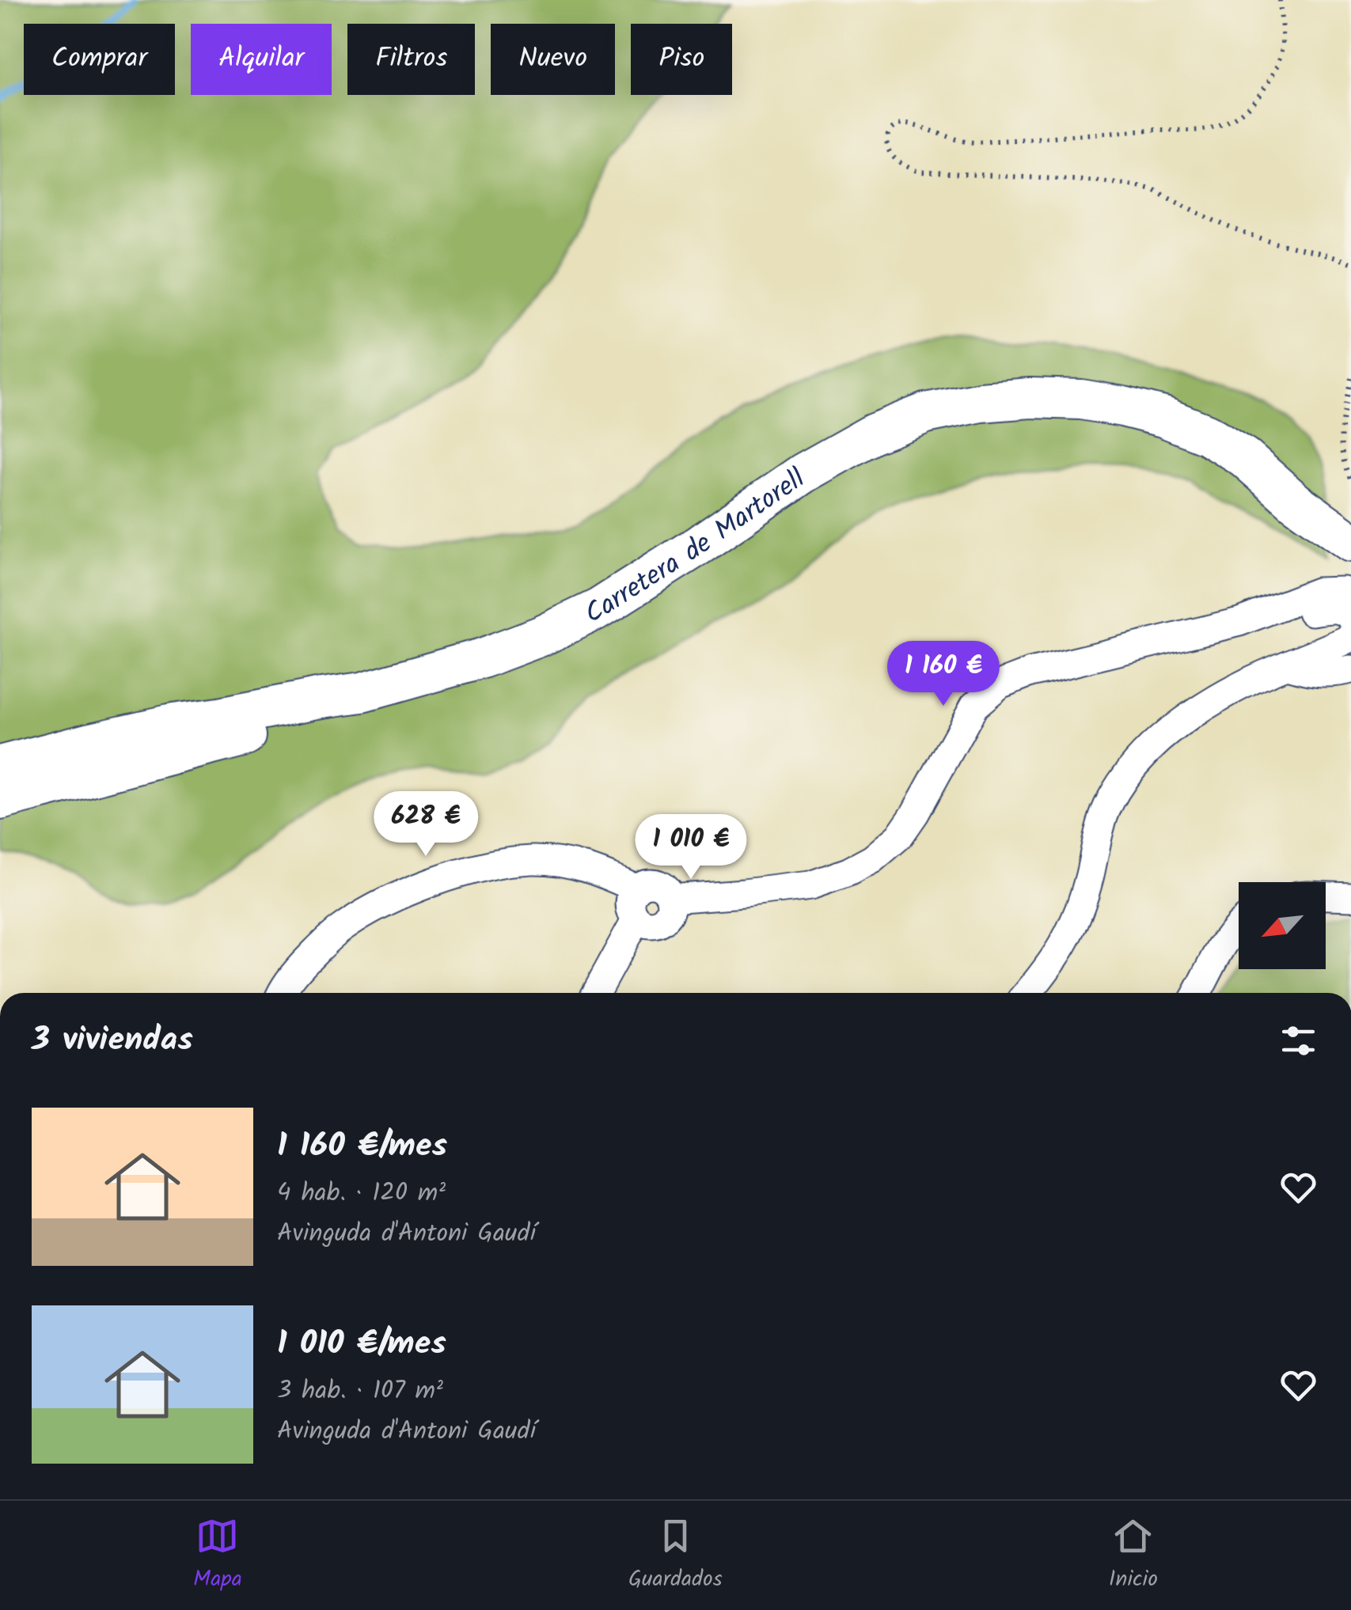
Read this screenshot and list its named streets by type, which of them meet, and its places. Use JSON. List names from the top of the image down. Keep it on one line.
{"streets":{"main road":["Carretera de Martorell"]},"north":"bottom left","page":{"chip":["Comprar","Alquilar","Filtros","Nuevo","Piso"],"price":["1 160 €","628 €","1 010 €"],"heading":"3 viviendas","list":[{"name":"1 160 €/mes","note":"4 hab. · 120 m² · Avinguda d'Antoni Gaudí"},{"name":"1 010 €/mes","note":"3 hab. · 107 m² · Avinguda d'Antoni Gaudí"}],"tabs":["Mapa","Guardados","Inicio"]}}
